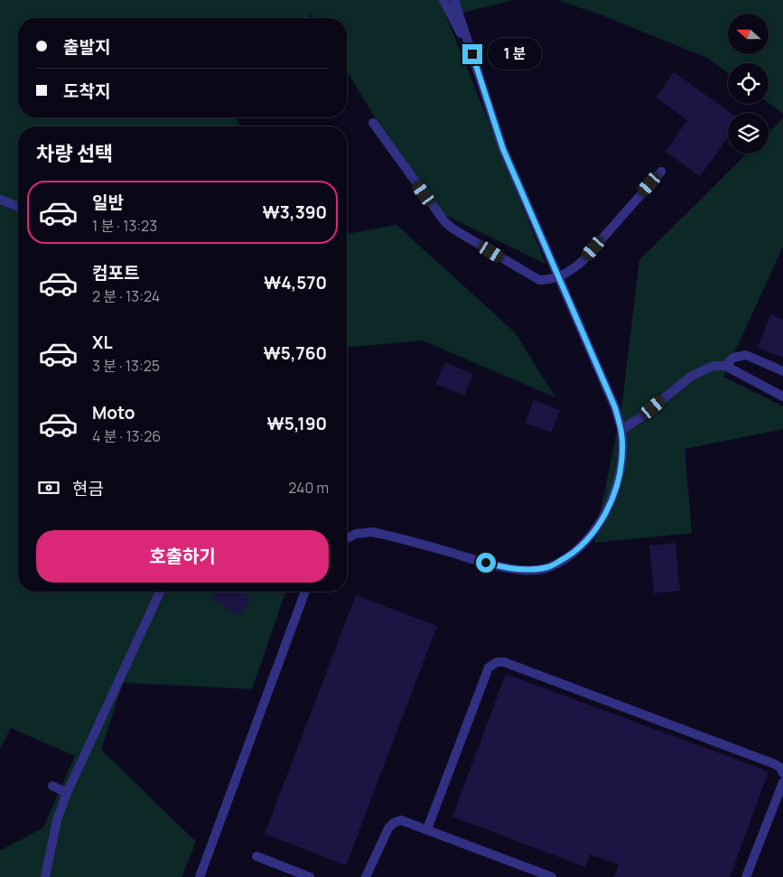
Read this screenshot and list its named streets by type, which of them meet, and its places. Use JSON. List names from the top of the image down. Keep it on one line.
{"north":"left","page":{"banner":["출발지","도착지"],"bubble":"1 분","heading":"차량 선택","list":[{"name":"일반","note":"1 분 · 13:23","value":"₩3,390"},{"name":"컴포트","note":"2 분 · 13:24","value":"₩4,570"},{"name":"XL","note":"3 분 · 13:25","value":"₩5,760"},{"name":"Moto","note":"4 분 · 13:26","value":"₩5,190"}],"pay":["현금","240 m"],"buttons":"호출하기"}}
